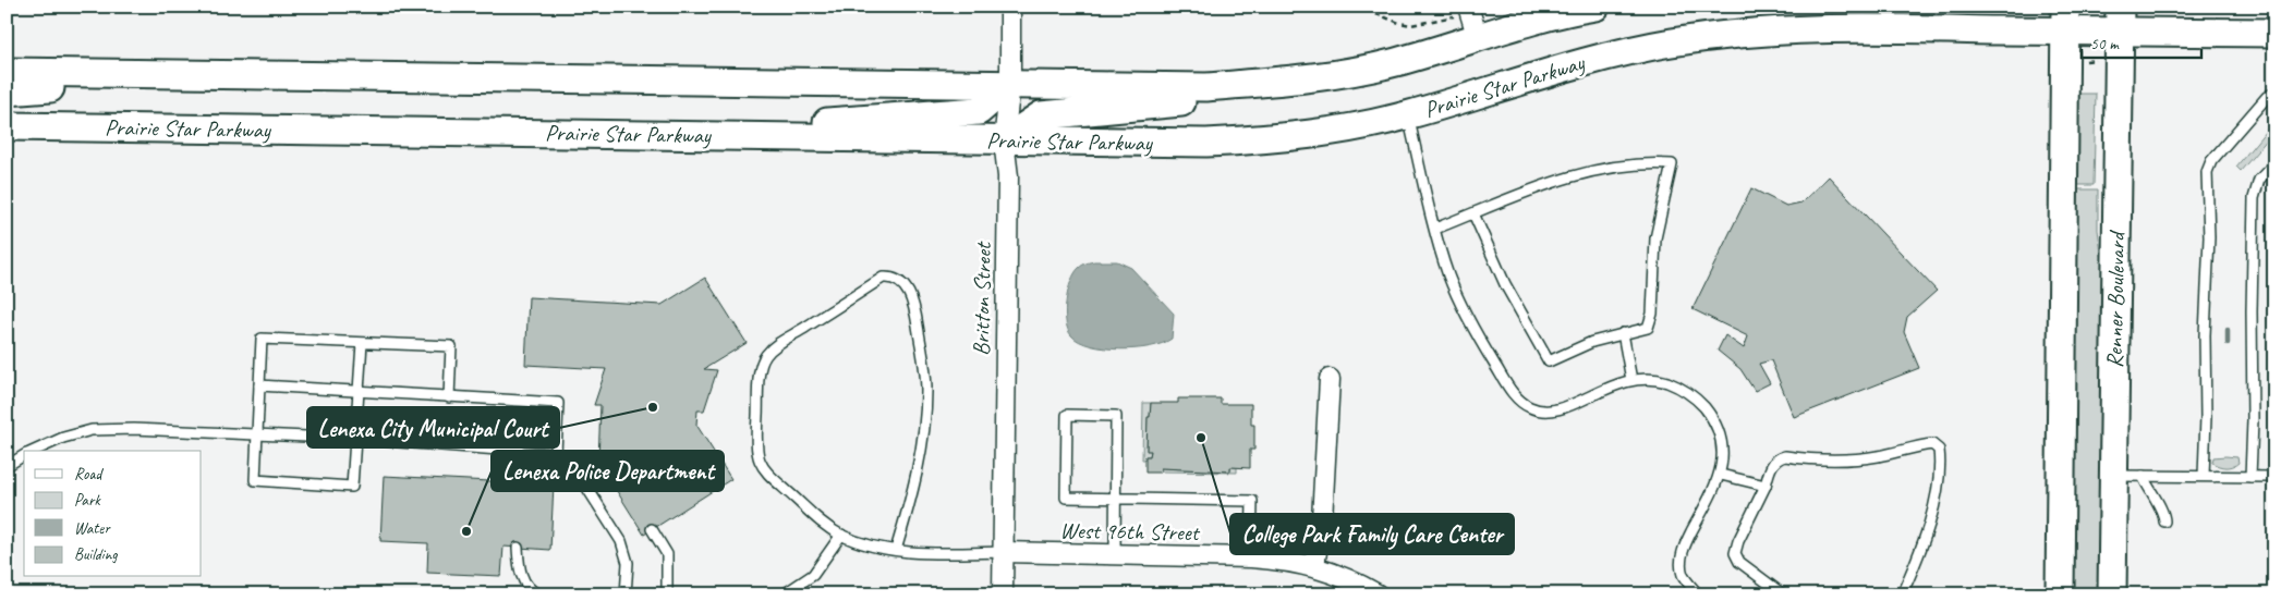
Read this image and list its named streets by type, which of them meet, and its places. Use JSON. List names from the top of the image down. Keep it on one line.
{"streets":{"main road":["Prairie Star Parkway","Renner Boulevard"],"street":["Britton Street","West 96th Street"]},"crossings":[["Prairie Star Parkway","Britton Street"],["Prairie Star Parkway","Renner Boulevard"],["Britton Street","West 96th Street"]],"places":["Lenexa City Municipal Court","College Park Family Care Center","Lenexa Police Department"],"legend":["Road","Park","Water","Building"],"scale_bar":"50 m"}
